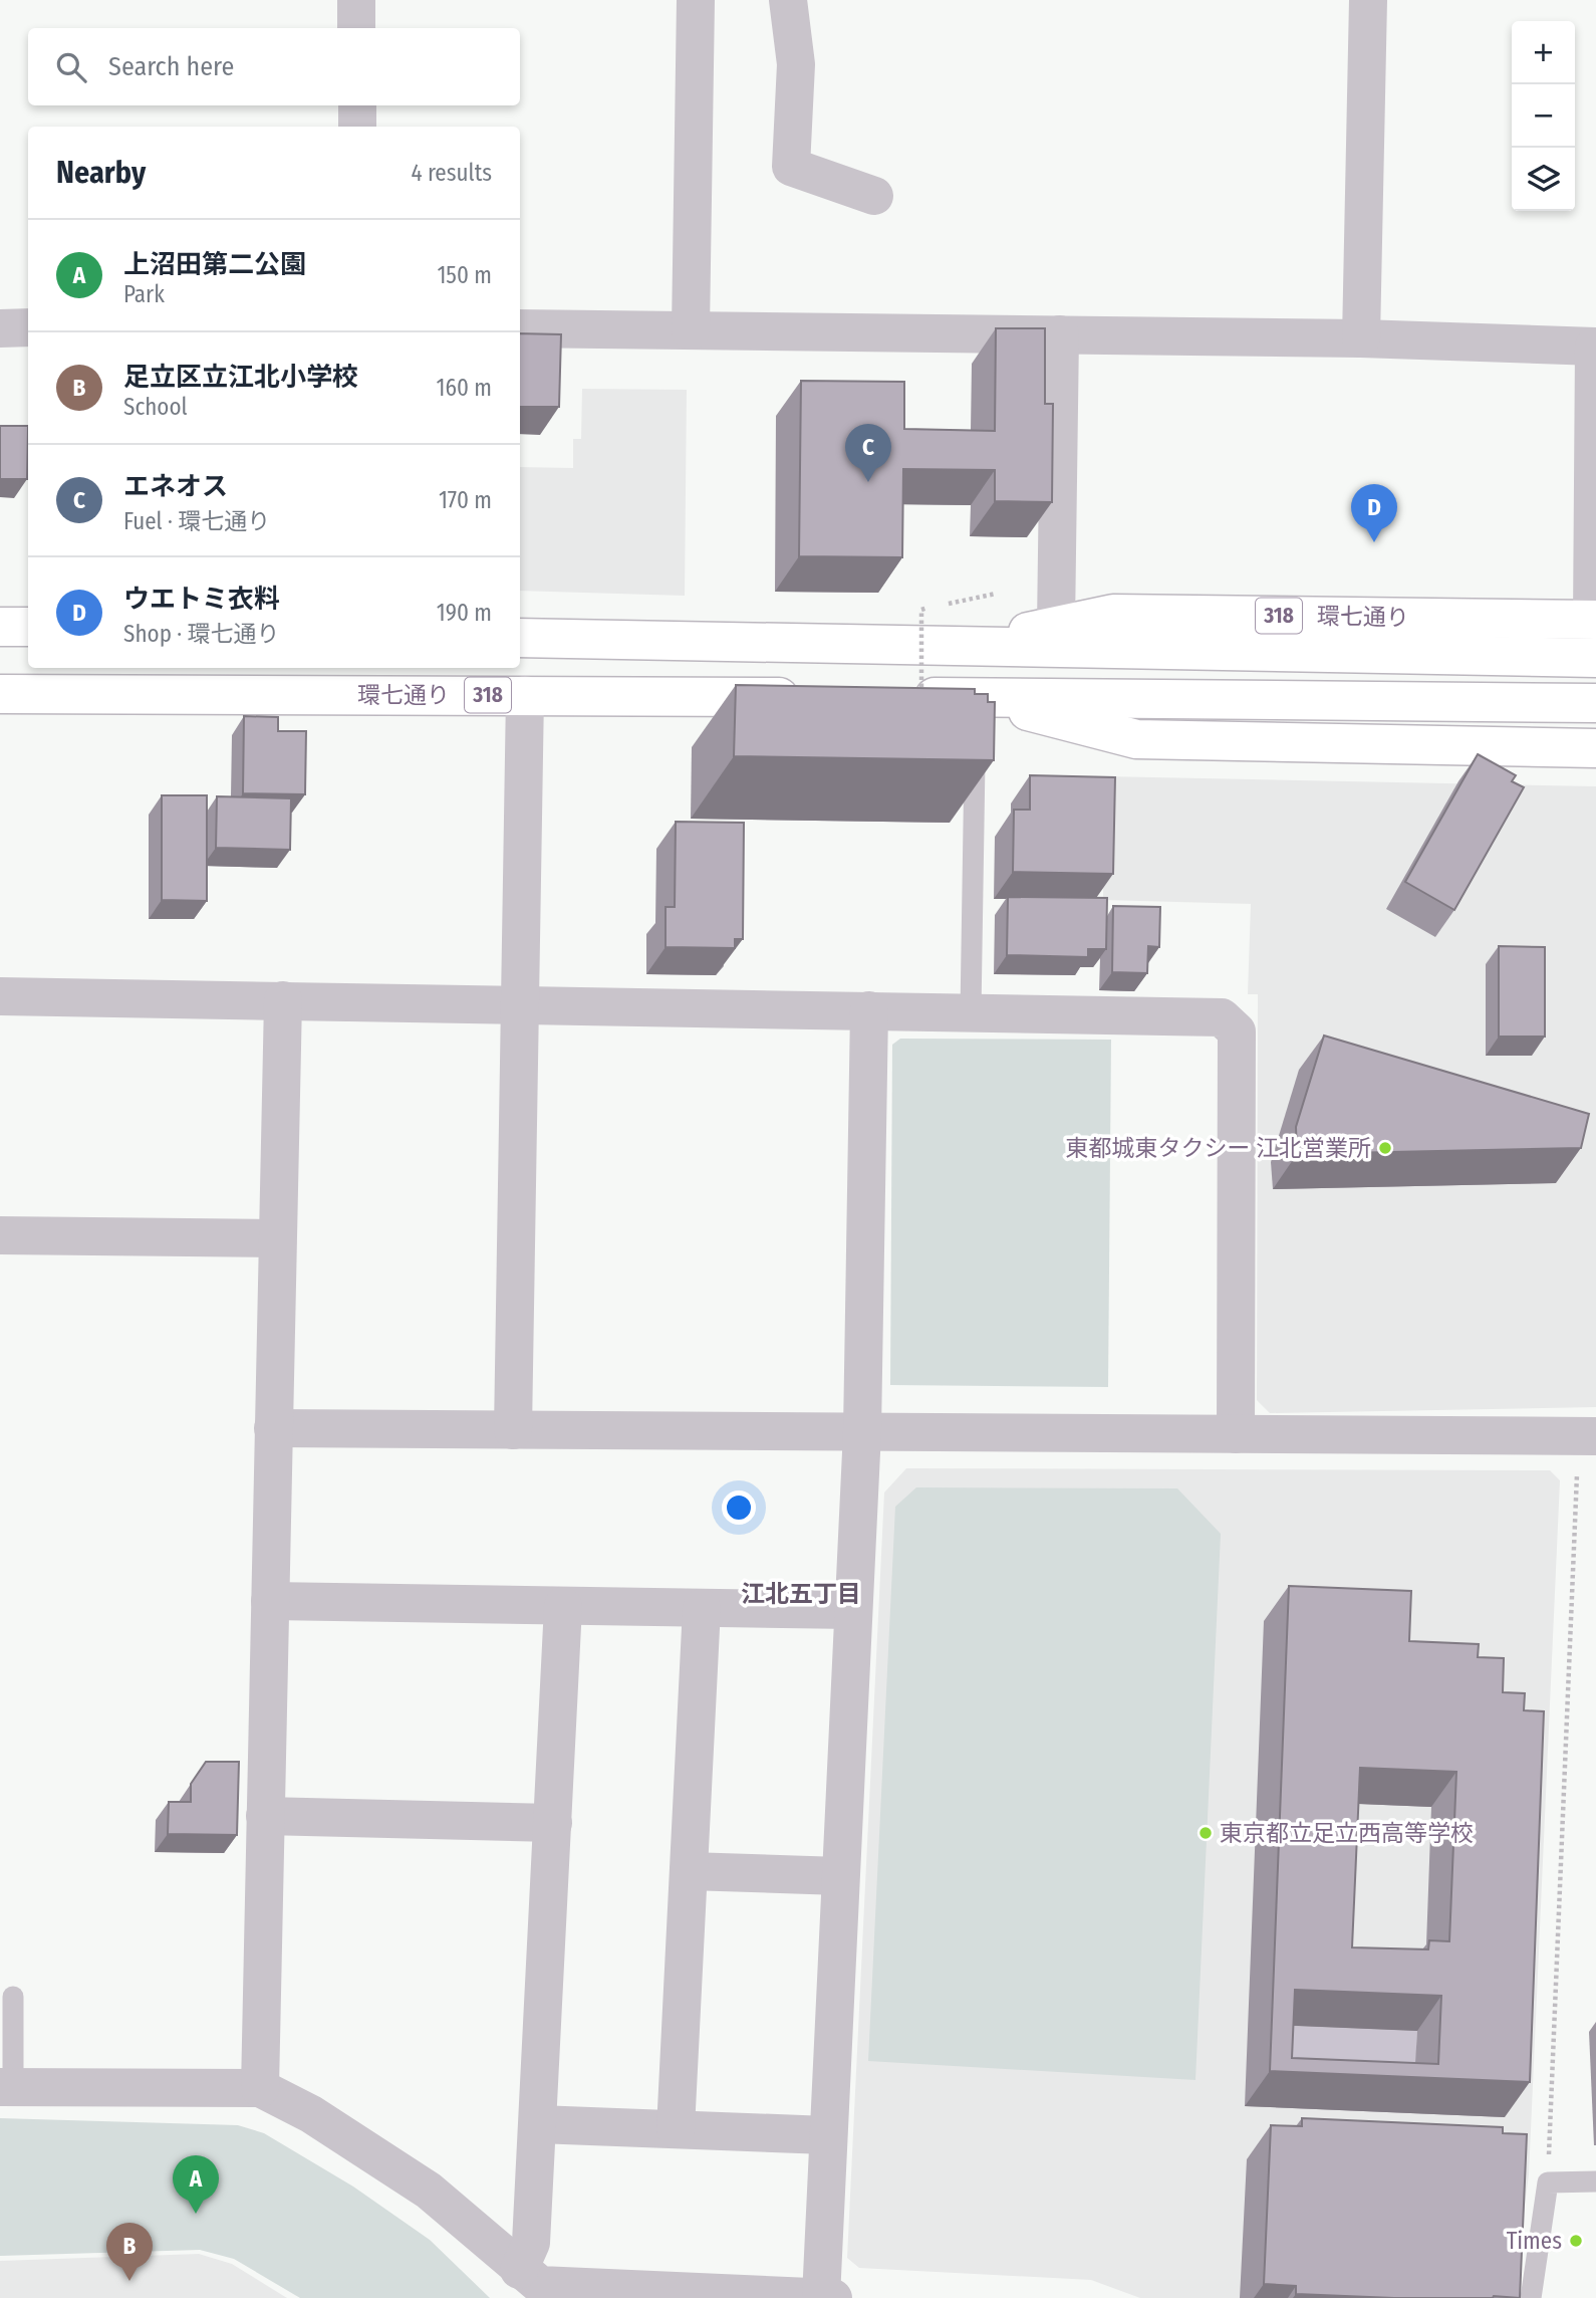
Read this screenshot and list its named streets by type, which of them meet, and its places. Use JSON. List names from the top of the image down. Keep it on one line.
{"streets":{"main road":["318","環七通り"]},"districts":["江北五丁目"],"places":["東都城東タクシー 江北営業所","東京都立足立西高等学校","Times"],"page":{"map_buttons":["+","−"],"search":"Search here","heading":["Nearby","4 results"],"list":[{"mark":"A","name":"上沼田第二公園","note":"Park","value":"150 m"},{"mark":"B","name":"足立区立江北小学校","note":"School","value":"160 m"},{"mark":"C","name":"エネオス","note":"Fuel · 環七通り","value":"170 m"},{"mark":"D","name":"ウエトミ衣料","note":"Shop · 環七通り","value":"190 m"}],"pins":["C","D","A","B"]}}
